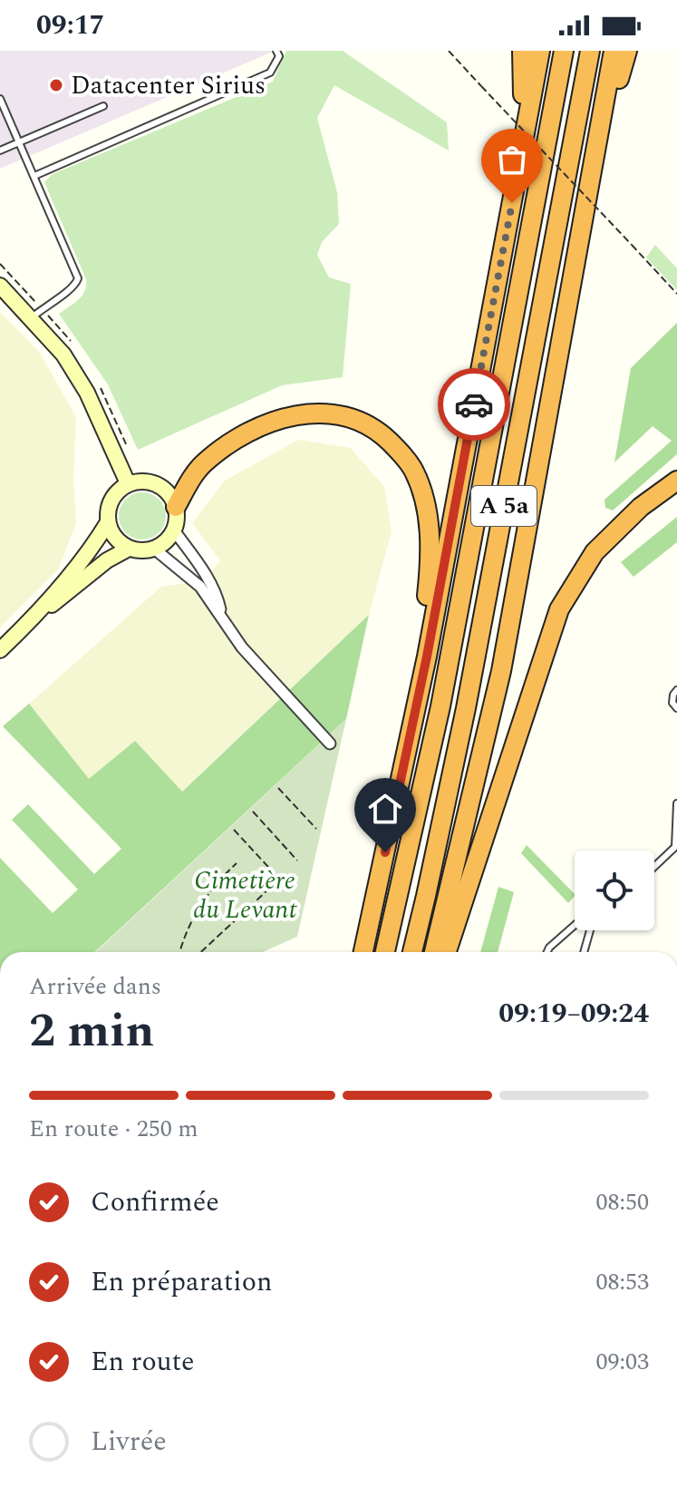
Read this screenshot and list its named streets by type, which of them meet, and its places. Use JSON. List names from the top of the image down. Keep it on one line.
{"streets":{"highway":["A 5a"]},"parks":["Cimetière du Levant"],"places":["Datacenter Sirius"],"page":{"status":"09:17","heading":["2 min","Arrivée dans","09:19–09:24"],"bar":"En route · 250 m","list":[["Confirmée","08:50"],["En préparation","08:53"],["En route","09:03"],"Livrée"]}}
